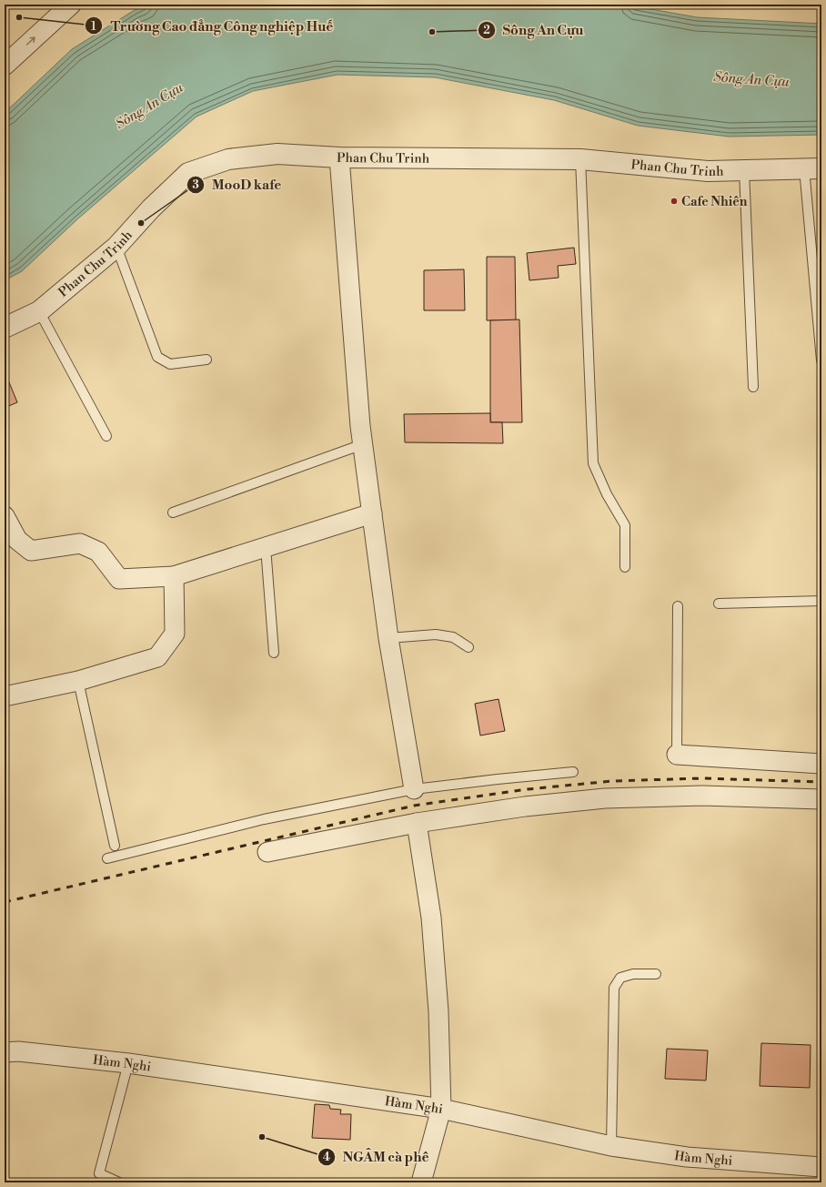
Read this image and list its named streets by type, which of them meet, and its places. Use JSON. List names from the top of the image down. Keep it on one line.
{"streets":{"street":["Phan Chu Trinh","Hàm Nghi"]},"water":["Sông An Cựu"],"places":["Trường Cao đẳng Công nghiệp Huế","Sông An Cựu","Cafe Nhiên","MooD kafe","NGÂM cà phê"]}
